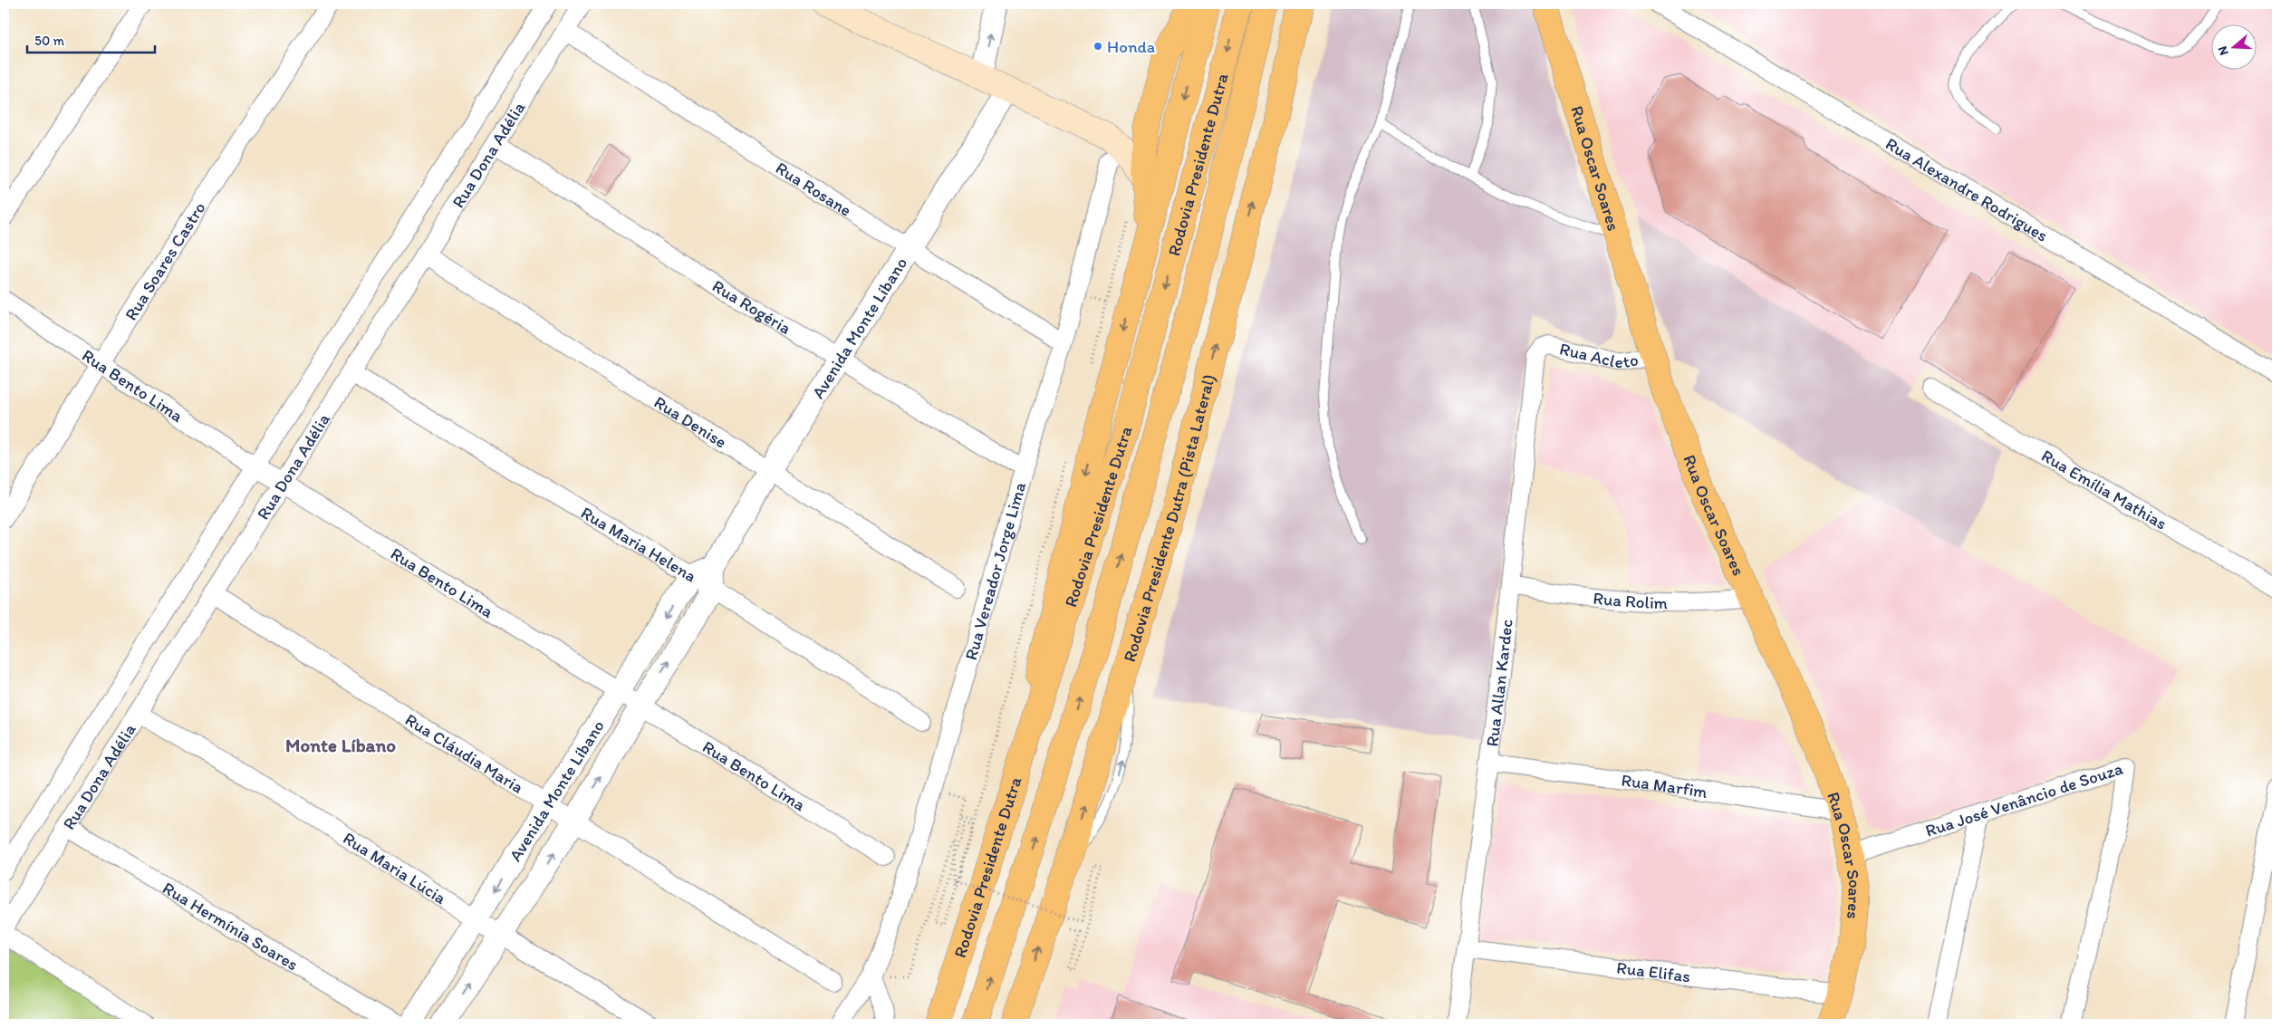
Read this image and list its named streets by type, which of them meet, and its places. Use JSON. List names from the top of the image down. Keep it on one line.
{"streets":{"main road":["Rodovia Presidente Dutra","Rua Oscar Soares","Rodovia Presidente Dutra (Pista Lateral)"],"street":["Rua Dona Adélia","Rua Rosane","Rua Alexandre Rodrigues","Rua Soares Castro","Rua Rogéria","Avenida Monte Líbano","Rua Acleto","Rua Bento Lima","Rua Denise","Rua Emília Mathias","Rua Maria Helena","Rua Vereador Jorge Lima","Rua Rolim","Rua Allan Kardec","Rua Cláudia Maria","Rua Marfim","Rua José Venâncio de Souza","Rua Maria Lúcia","Rua Hermínia Soares","Rua Elifas"]},"crossings":[["Rua Dona Adélia","Rua Rosane"],["Rua Dona Adélia","Rua Rogéria"],["Rua Dona Adélia","Rua Bento Lima"],["Rua Dona Adélia","Rua Denise"],["Rua Dona Adélia","Rua Maria Helena"],["Rua Dona Adélia","Rua Cláudia Maria"],["Rua Dona Adélia","Rua Maria Lúcia"],["Rua Dona Adélia","Rua Hermínia Soares"],["Rua Oscar Soares","Rua Acleto"],["Rua Oscar Soares","Rua Rolim"],["Rua Oscar Soares","Rua Marfim"],["Rua Oscar Soares","Rua José Venâncio de Souza"],["Rua Oscar Soares","Rua Elifas"],["Rua Rosane","Avenida Monte Líbano"],["Rua Rosane","Rua Vereador Jorge Lima"],["Rua Soares Castro","Rua Bento Lima"],["Rua Rogéria","Avenida Monte Líbano"],["Avenida Monte Líbano","Rua Bento Lima"],["Avenida Monte Líbano","Rua Denise"],["Avenida Monte Líbano","Rua Maria Helena"],["Avenida Monte Líbano","Rua Cláudia Maria"],["Avenida Monte Líbano","Rua Maria Lúcia"],["Rua Acleto","Rua Allan Kardec"],["Rua Rolim","Rua Allan Kardec"],["Rua Allan Kardec","Rua Marfim"],["Rua Allan Kardec","Rua Elifas"]],"districts":["Monte Líbano"],"places":["Honda"],"scale_bar":"50 m","north":"left"}
